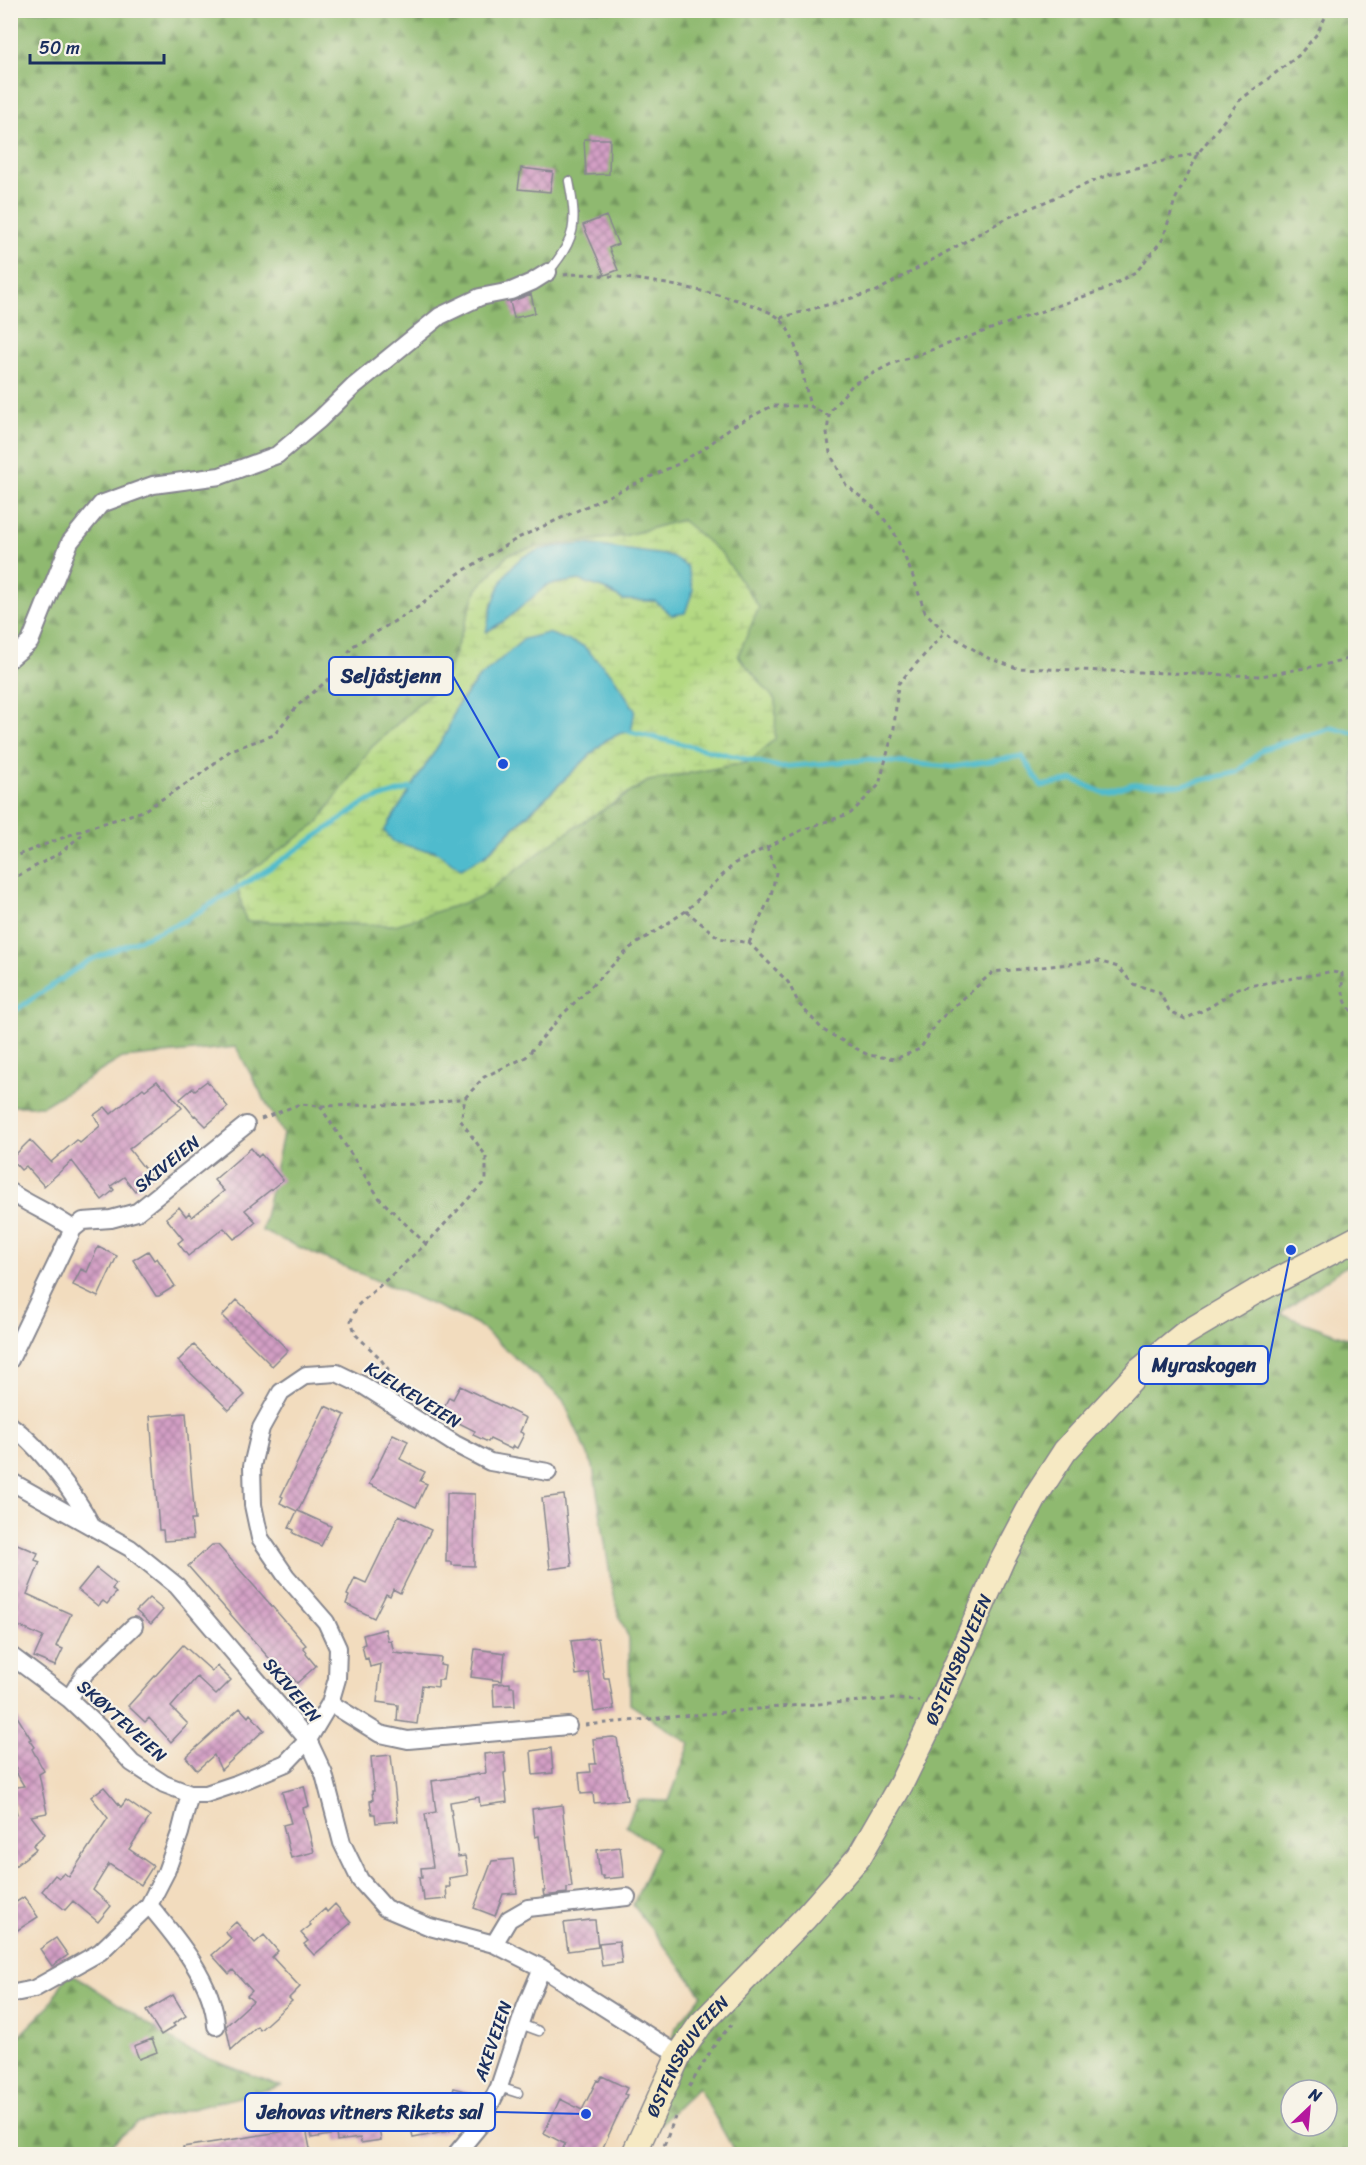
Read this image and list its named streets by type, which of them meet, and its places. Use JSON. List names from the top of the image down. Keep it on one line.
{"streets":{"main road":["ØSTENSBUVEIEN"],"street":["SKIVEIEN","KJELKEVEIEN","SKØYTEVEIEN","AKEVEIEN"]},"crossings":[["SKIVEIEN","KJELKEVEIEN"],["SKIVEIEN","ØSTENSBUVEIEN"],["SKIVEIEN","AKEVEIEN"]],"places":["Seljåstjenn","Myraskogen","Jehovas vitners Rikets sal"],"scale_bar":"50 m","north":"top right"}
